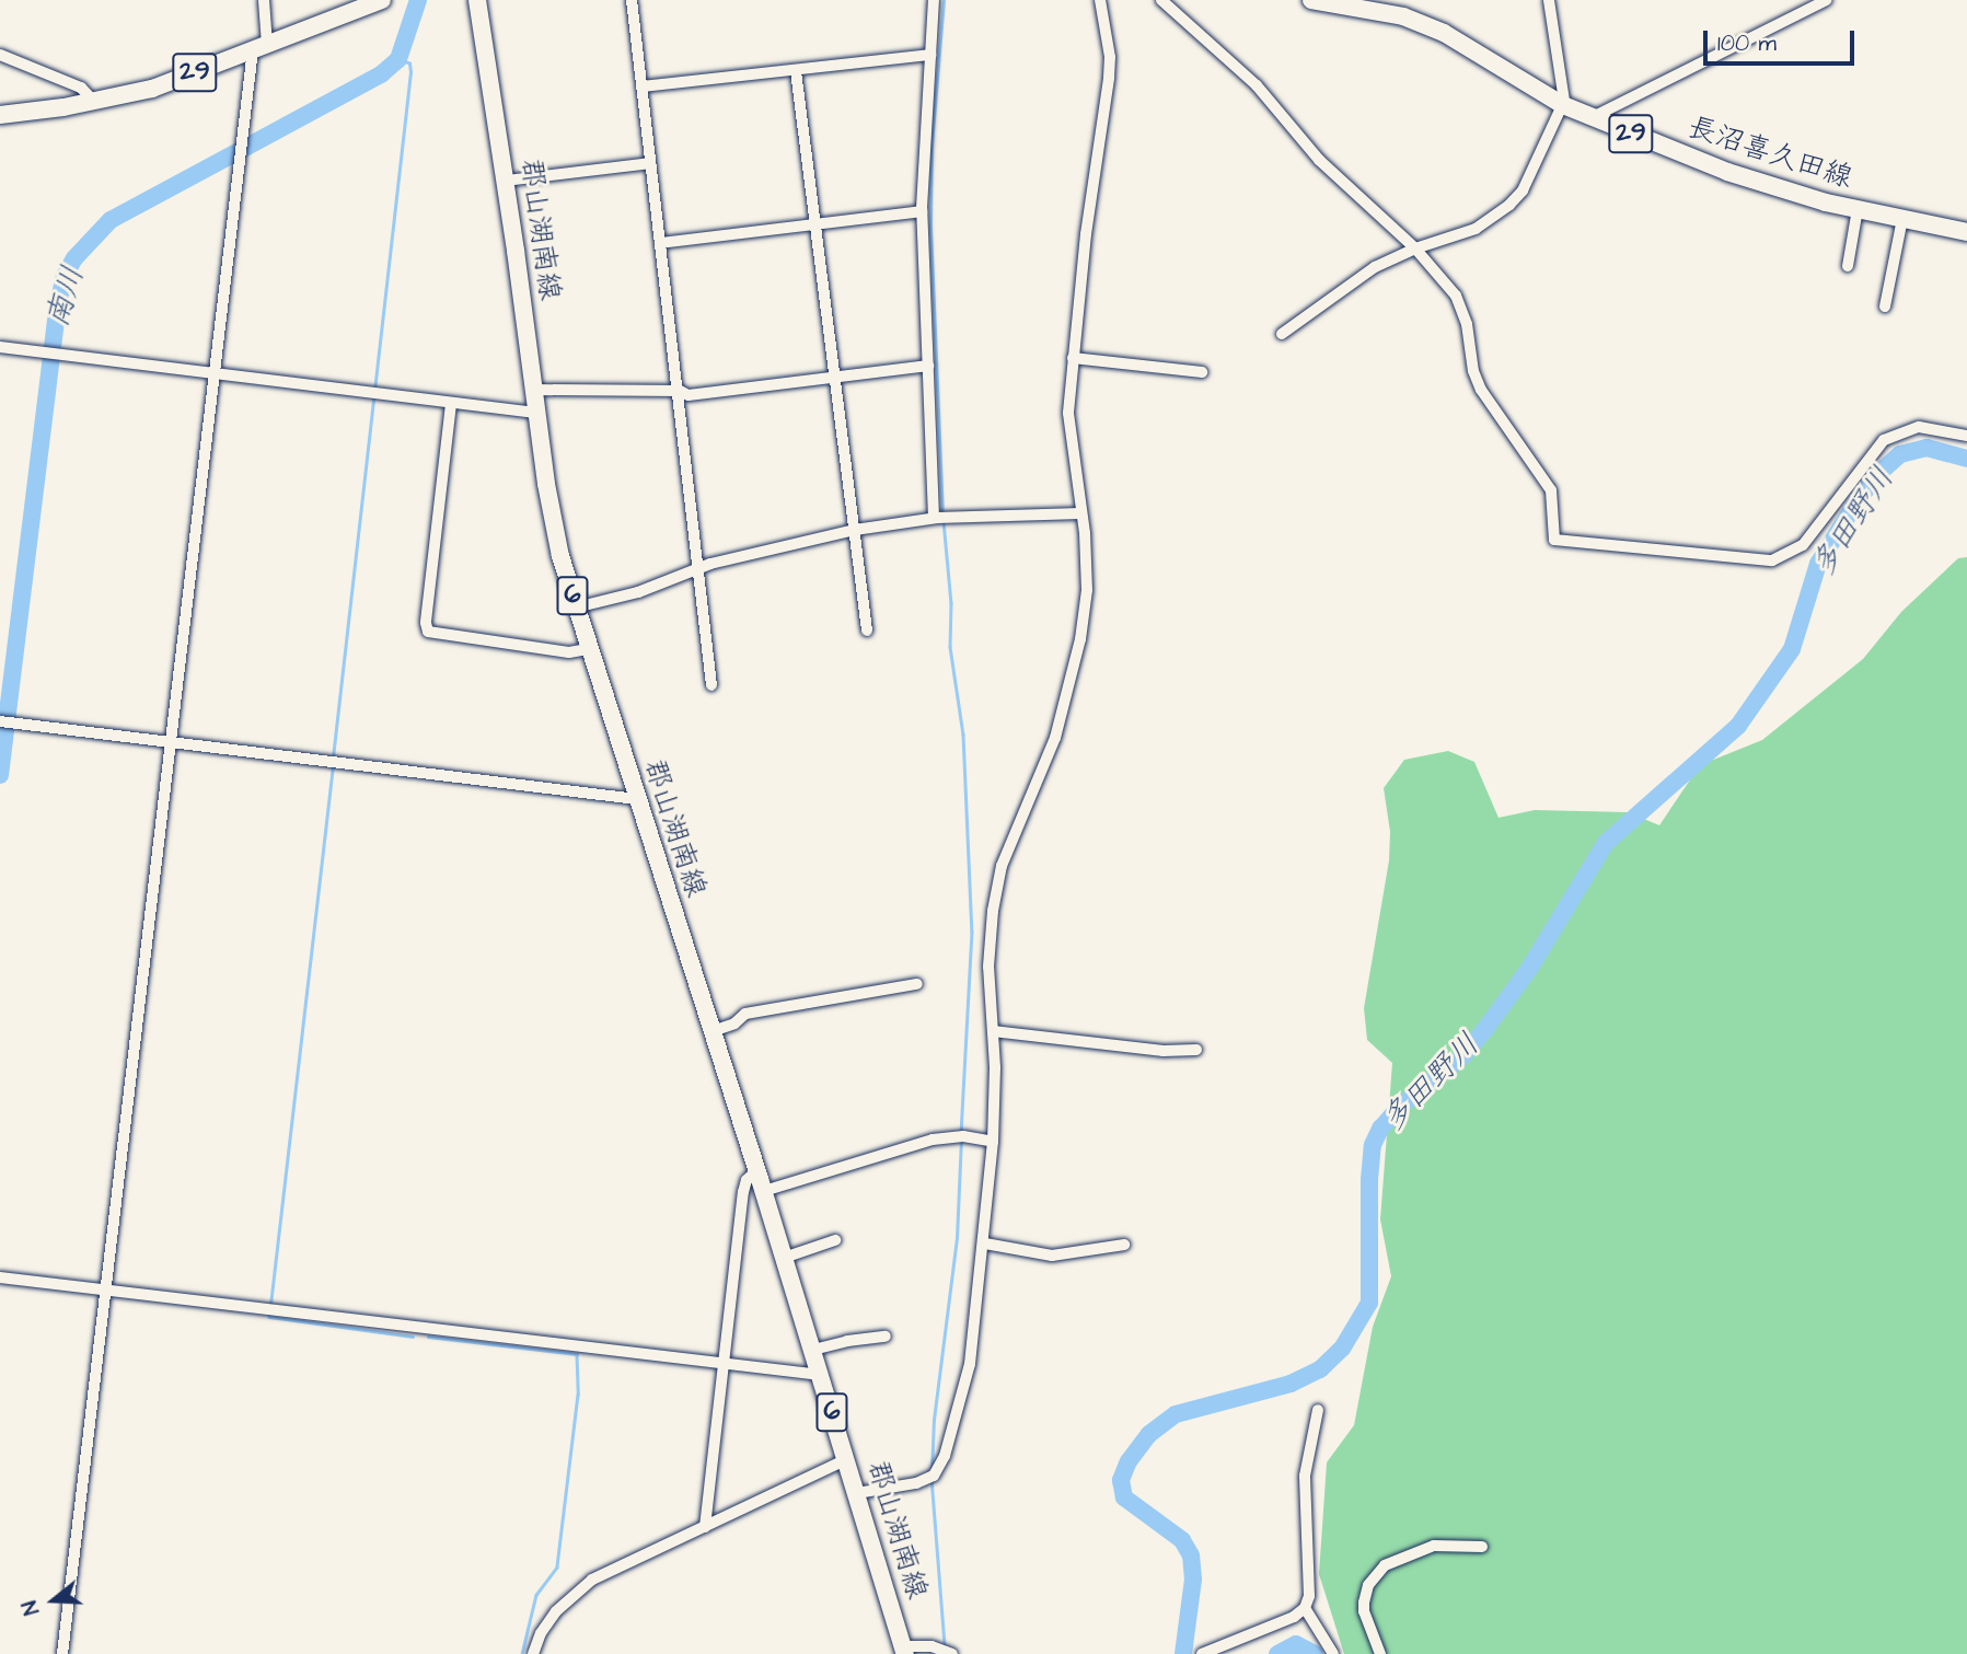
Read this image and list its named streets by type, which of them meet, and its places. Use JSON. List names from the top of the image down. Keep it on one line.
{"streets":{"main road":["29","長沼喜久田線","郡山湖南線","6"]},"water":["南川","多田野川"],"scale_bar":"100 m","north":"left"}
